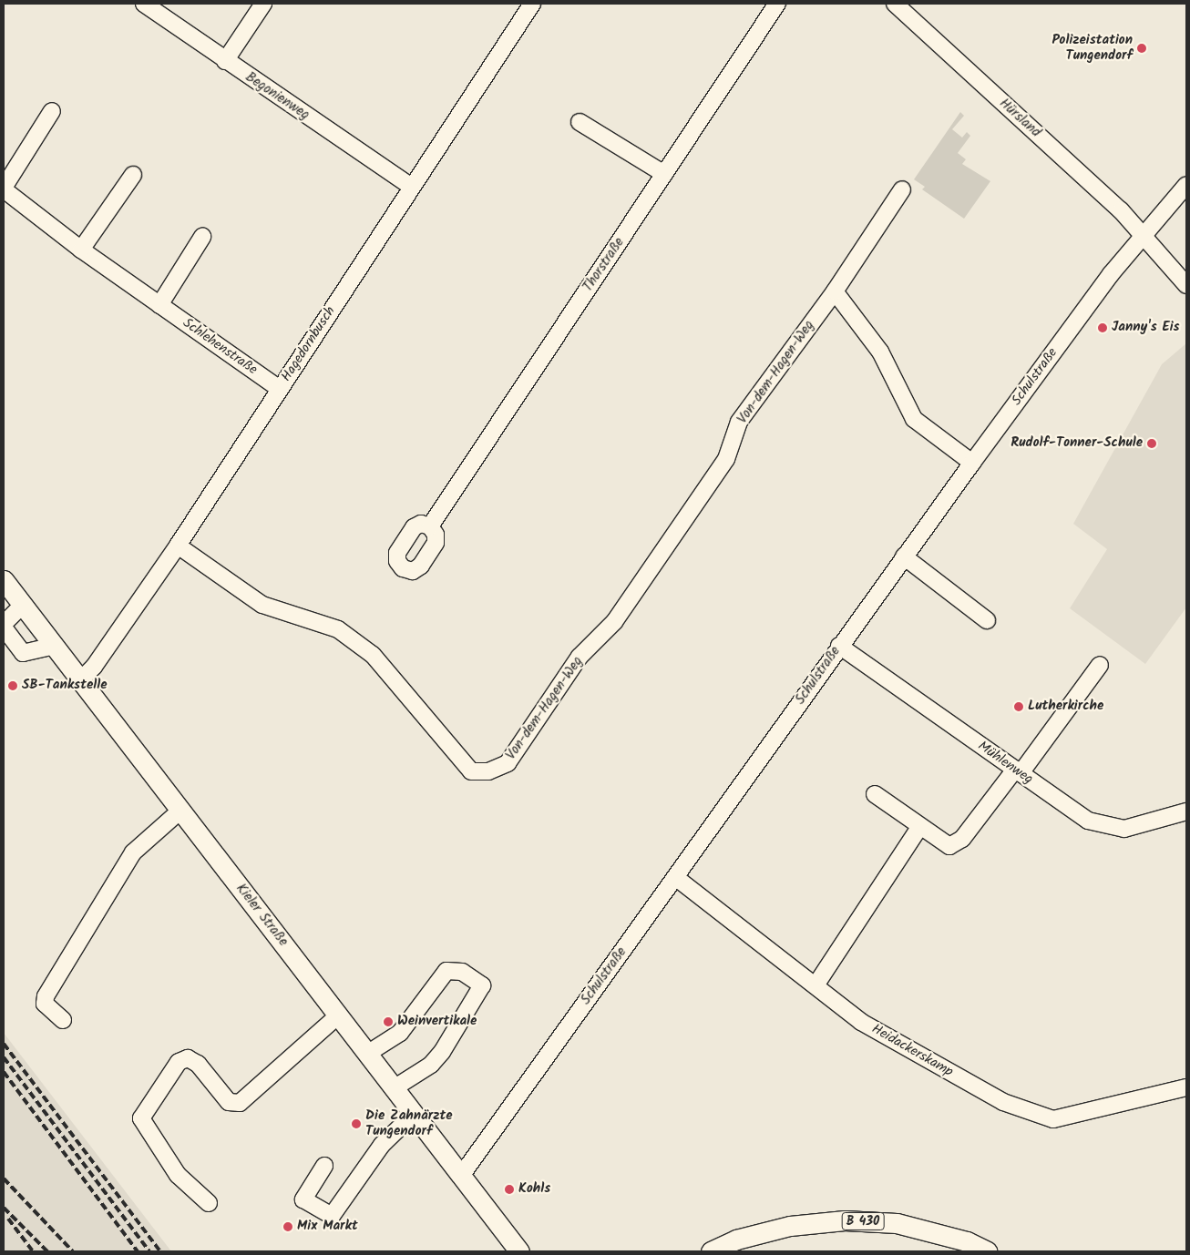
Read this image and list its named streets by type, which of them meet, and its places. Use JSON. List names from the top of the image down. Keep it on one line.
{"streets":{"main road":["Kieler Straße","B 430"],"street":["Begonienweg","Hürsland","Thorstraße","Hagedornbusch","Schlehenstraße","Von-dem-Hagen-Weg","Schulstraße","Mühlenweg","Heidackerskamp"]},"crossings":[["Begonienweg","Hagedornbusch"],["Hürsland","Schulstraße"],["Hagedornbusch","Schlehenstraße"],["Hagedornbusch","Von-dem-Hagen-Weg"],["Hagedornbusch","Kieler Straße"],["Schulstraße","Mühlenweg"],["Schulstraße","Kieler Straße"],["Schulstraße","Heidackerskamp"]],"places":["Polizeistation Tungendorf","Janny's Eis","Rudolf-Tonner-Schule","SB-Tankstelle","Lutherkirche","Weinvertikale","Die Zahnärzte Tungendorf","Kohls","Mix Markt"]}
